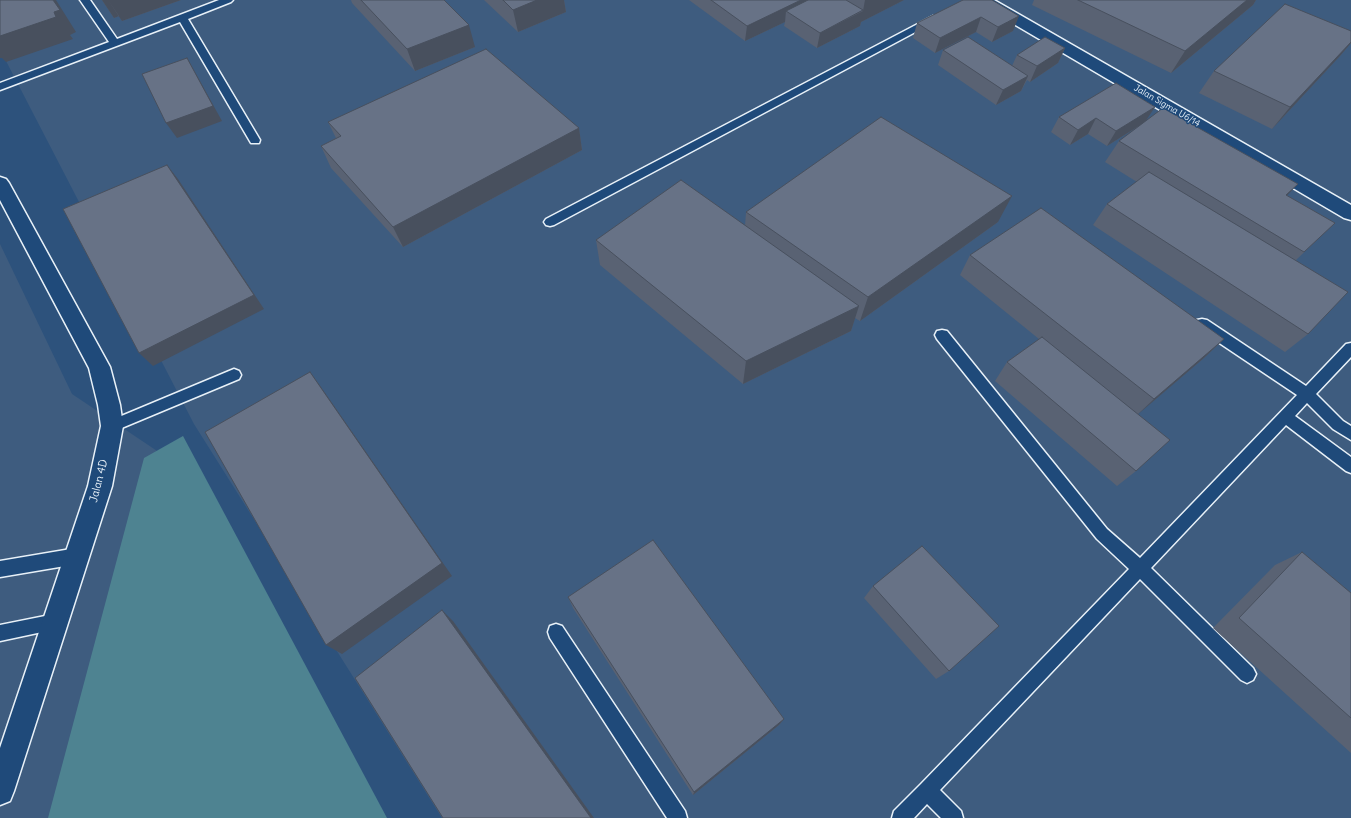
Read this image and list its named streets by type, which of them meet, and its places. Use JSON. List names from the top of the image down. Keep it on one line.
{"streets":{"street":["Jalan Sigma U6/14","Jalan 4D"]}}
